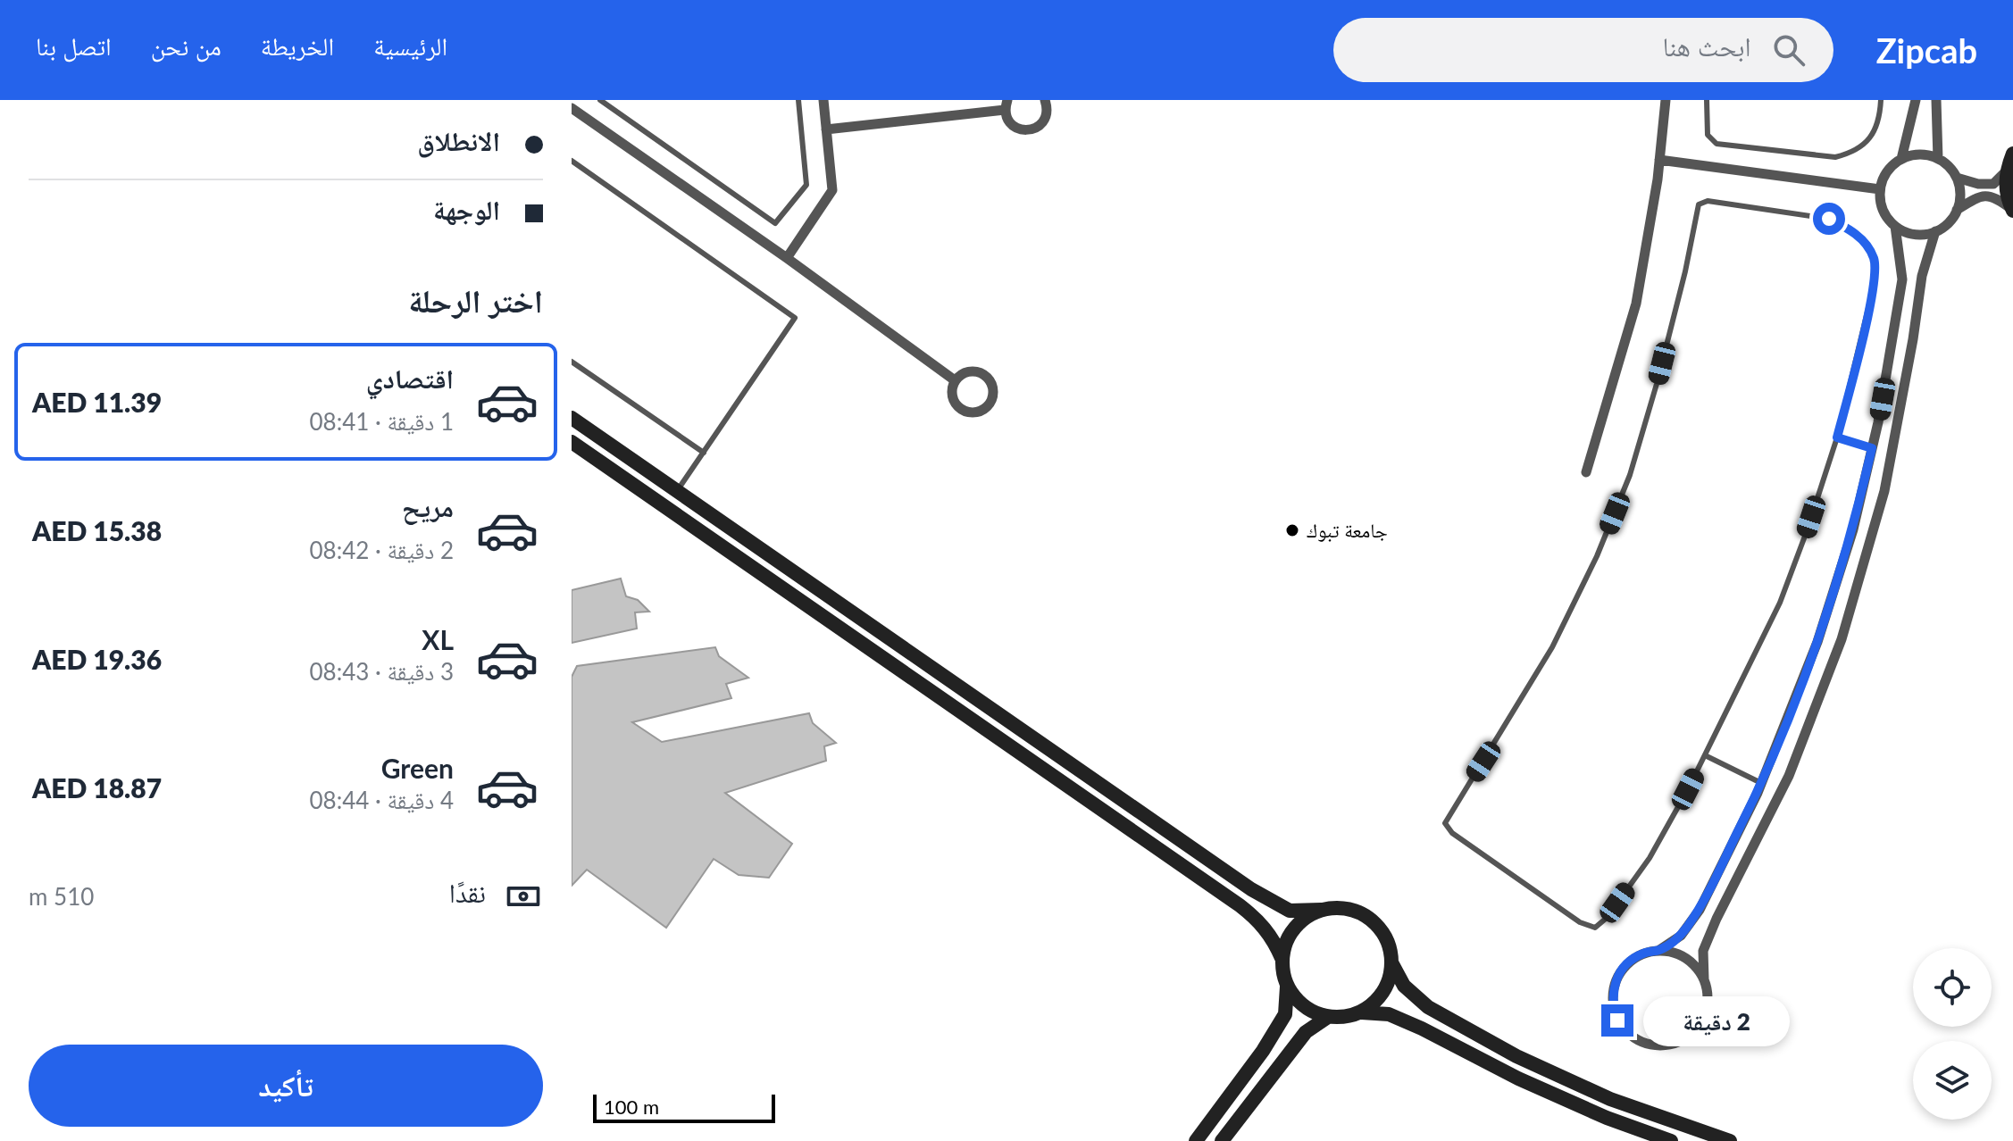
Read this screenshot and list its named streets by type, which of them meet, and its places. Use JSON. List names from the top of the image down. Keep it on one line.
{"places":["جامعة تبوك"],"scale_bar":"100 m","page":{"header":"Zipcab","search":"ابحث هنا","nav":["الرئيسية","الخريطة","من نحن","اتصل بنا"],"banner":["الانطلاق","الوجهة"],"heading":"اختر الرحلة","list":[{"name":"اقتصادي","note":"1 دقيقة · 08:41","value":"AED 11.39"},{"name":"مريح","note":"2 دقيقة · 08:42","value":"AED 15.38"},{"name":"XL","note":"3 دقيقة · 08:43","value":"AED 19.36"},{"name":"Green","note":"4 دقيقة · 08:44","value":"AED 18.87"}],"pay":["نقدًا","510 m"],"bubble":"2 دقيقة","buttons":"تأكيد","scale":"100 m"}}
